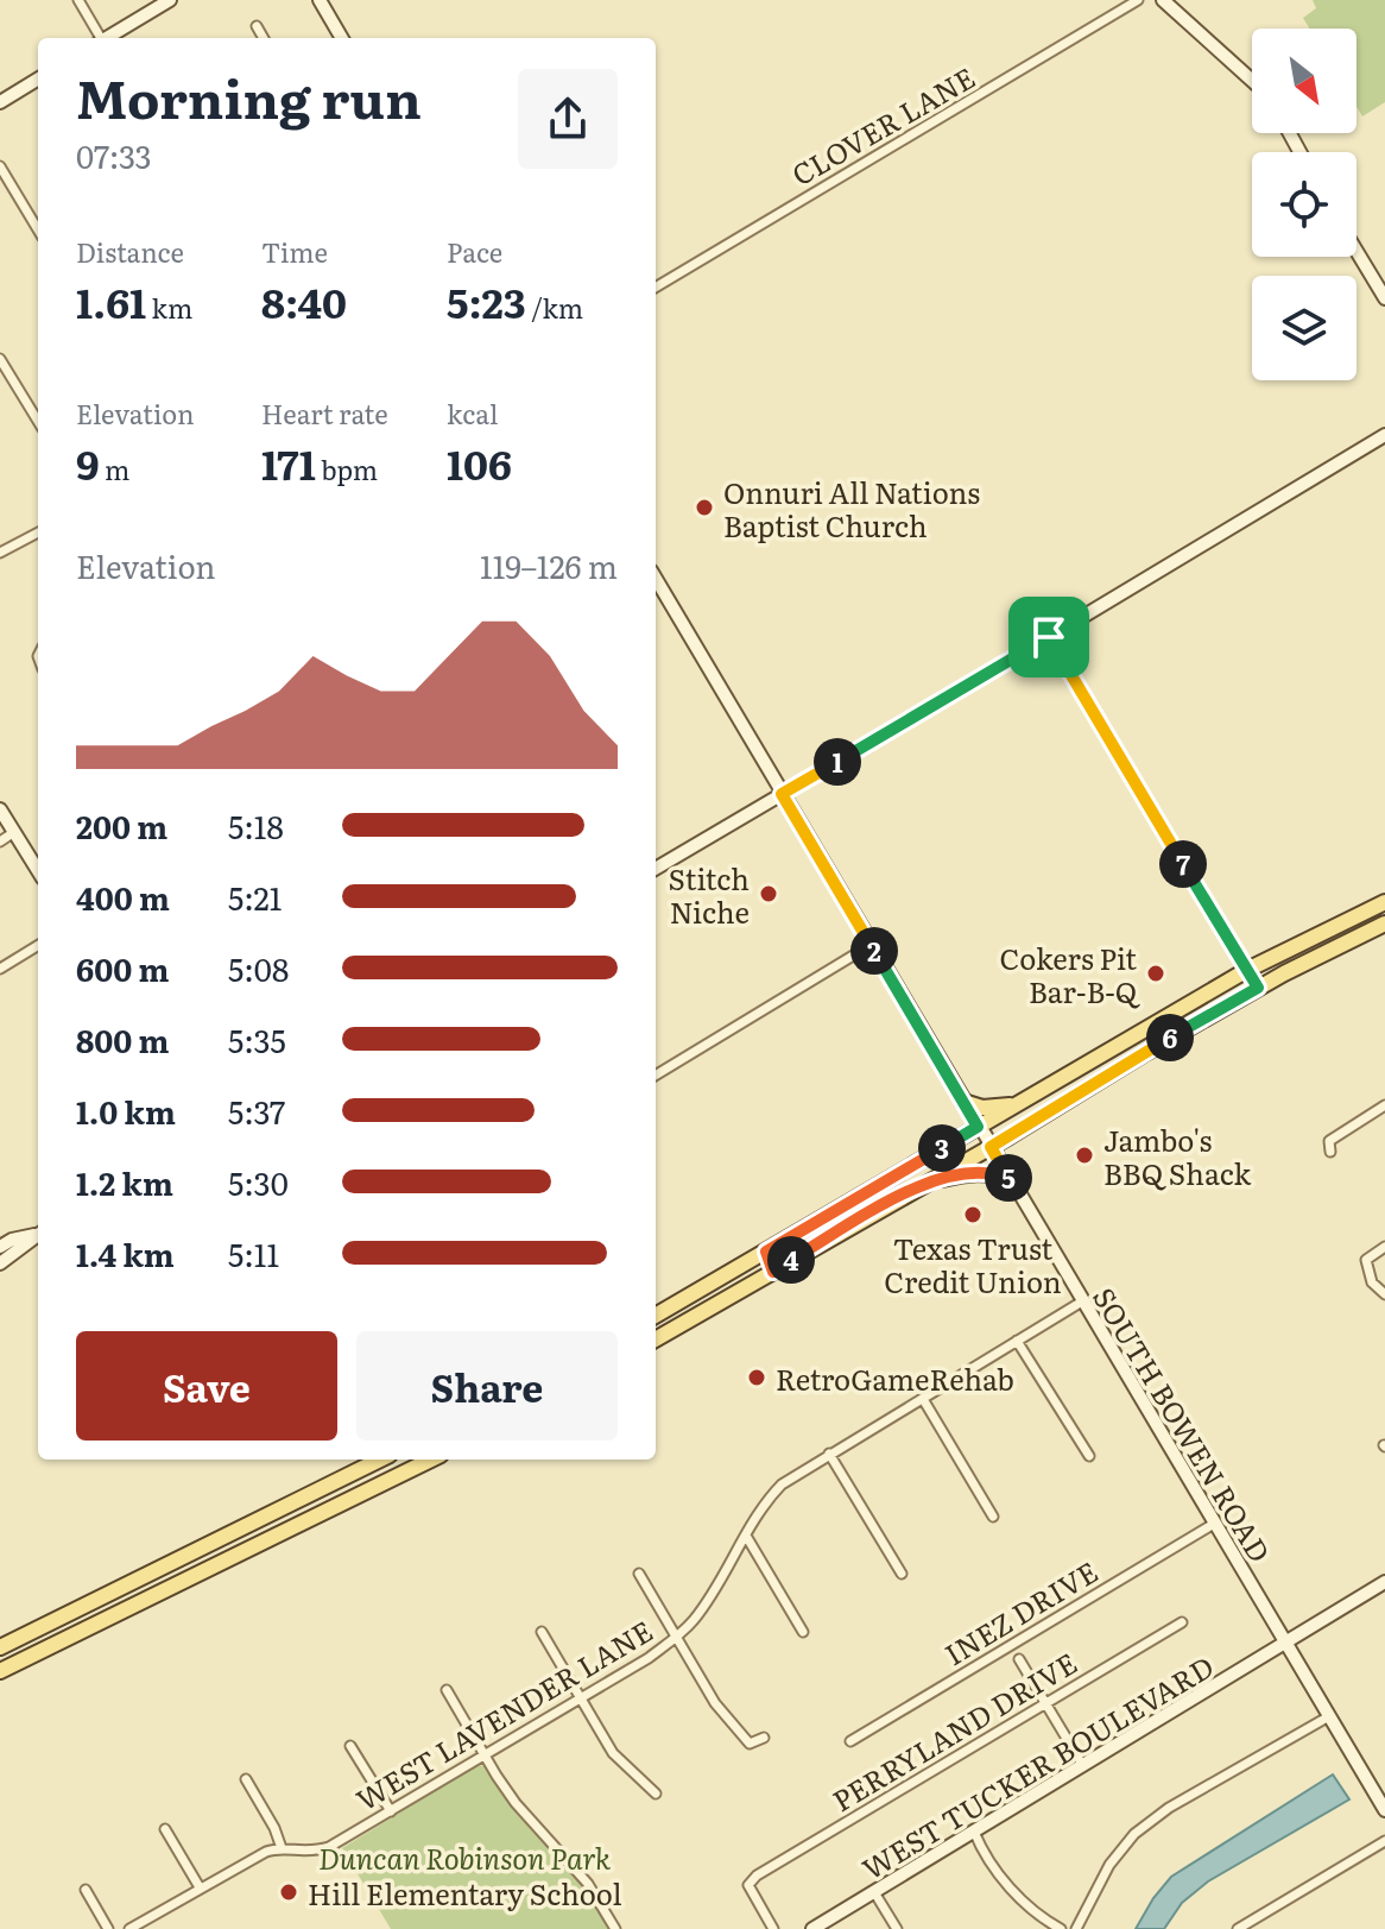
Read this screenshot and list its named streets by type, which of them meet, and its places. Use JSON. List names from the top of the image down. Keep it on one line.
{"streets":{"main road":["SOUTH BOWEN ROAD","WEST TUCKER BOULEVARD"],"street":["CLOVER LANE","INEZ DRIVE","WEST LAVENDER LANE","PERRYLAND DRIVE"]},"crossings":[["SOUTH BOWEN ROAD","INEZ DRIVE"],["SOUTH BOWEN ROAD","WEST LAVENDER LANE"],["SOUTH BOWEN ROAD","WEST TUCKER BOULEVARD"]],"parks":["Duncan Robinson Park"],"places":["Onnuri All Nations Baptist Church","Stitch Niche","Cokers Pit Bar-B-Q","Jambo's BBQ Shack","Texas Trust Credit Union","RetroGameRehab","Hill Elementary School"],"north":"bottom right","page":{"heading":["Morning run","07:33"],"stats":[["Distance","1.61 km"],["Time","8:40"],["Pace","5:23 /km"],["Elevation","9 m"],["Heart rate","171 bpm"],["kcal","106"]],"chart":["Elevation","119–126 m"],"pins":["1","7","2","6","3","5","4"],"list":[{"name":"200 m","note":"5:18"},{"name":"400 m","note":"5:21"},{"name":"600 m","note":"5:08"},{"name":"800 m","note":"5:35"},{"name":"1.0 km","note":"5:37"},{"name":"1.2 km","note":"5:30"},{"name":"1.4 km","note":"5:11"}],"buttons":["Save","Share"]}}
